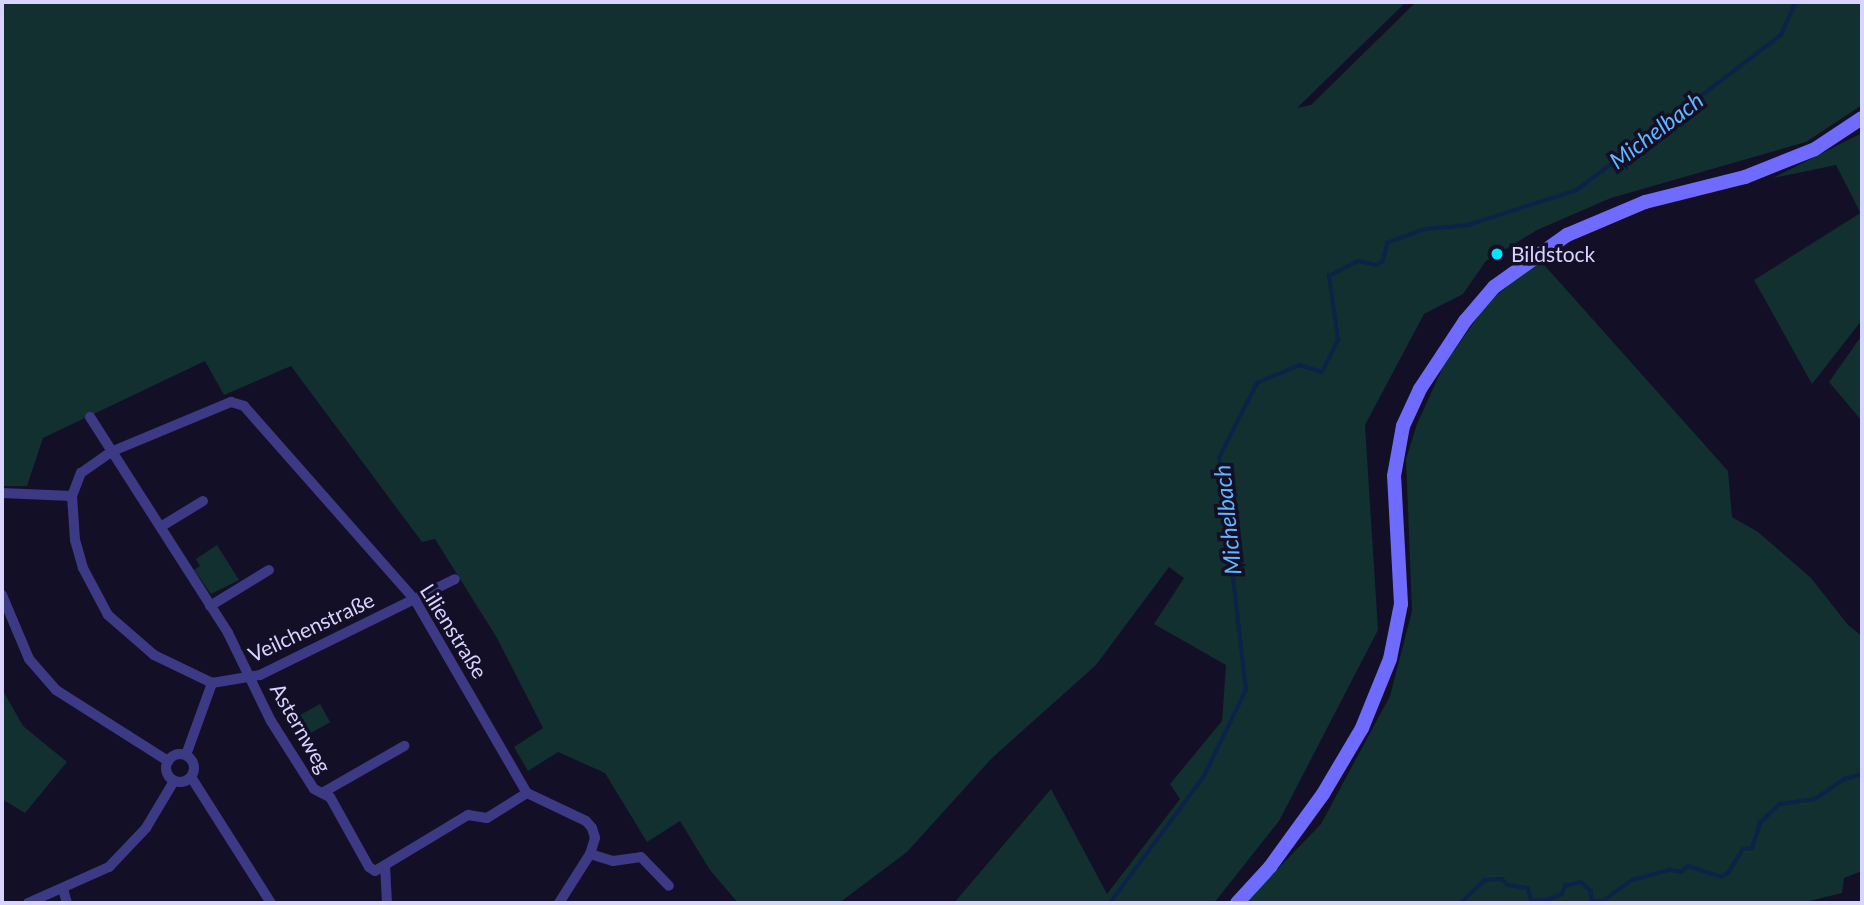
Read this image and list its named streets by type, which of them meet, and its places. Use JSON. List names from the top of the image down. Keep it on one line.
{"streets":{"street":["Veilchenstraße","Lilienstraße","Asternweg"]},"crossings":[["Veilchenstraße","Lilienstraße"],["Veilchenstraße","Asternweg"],["Lilienstraße","Asternweg"]],"water":["Michelbach"],"places":["Bildstock"]}
